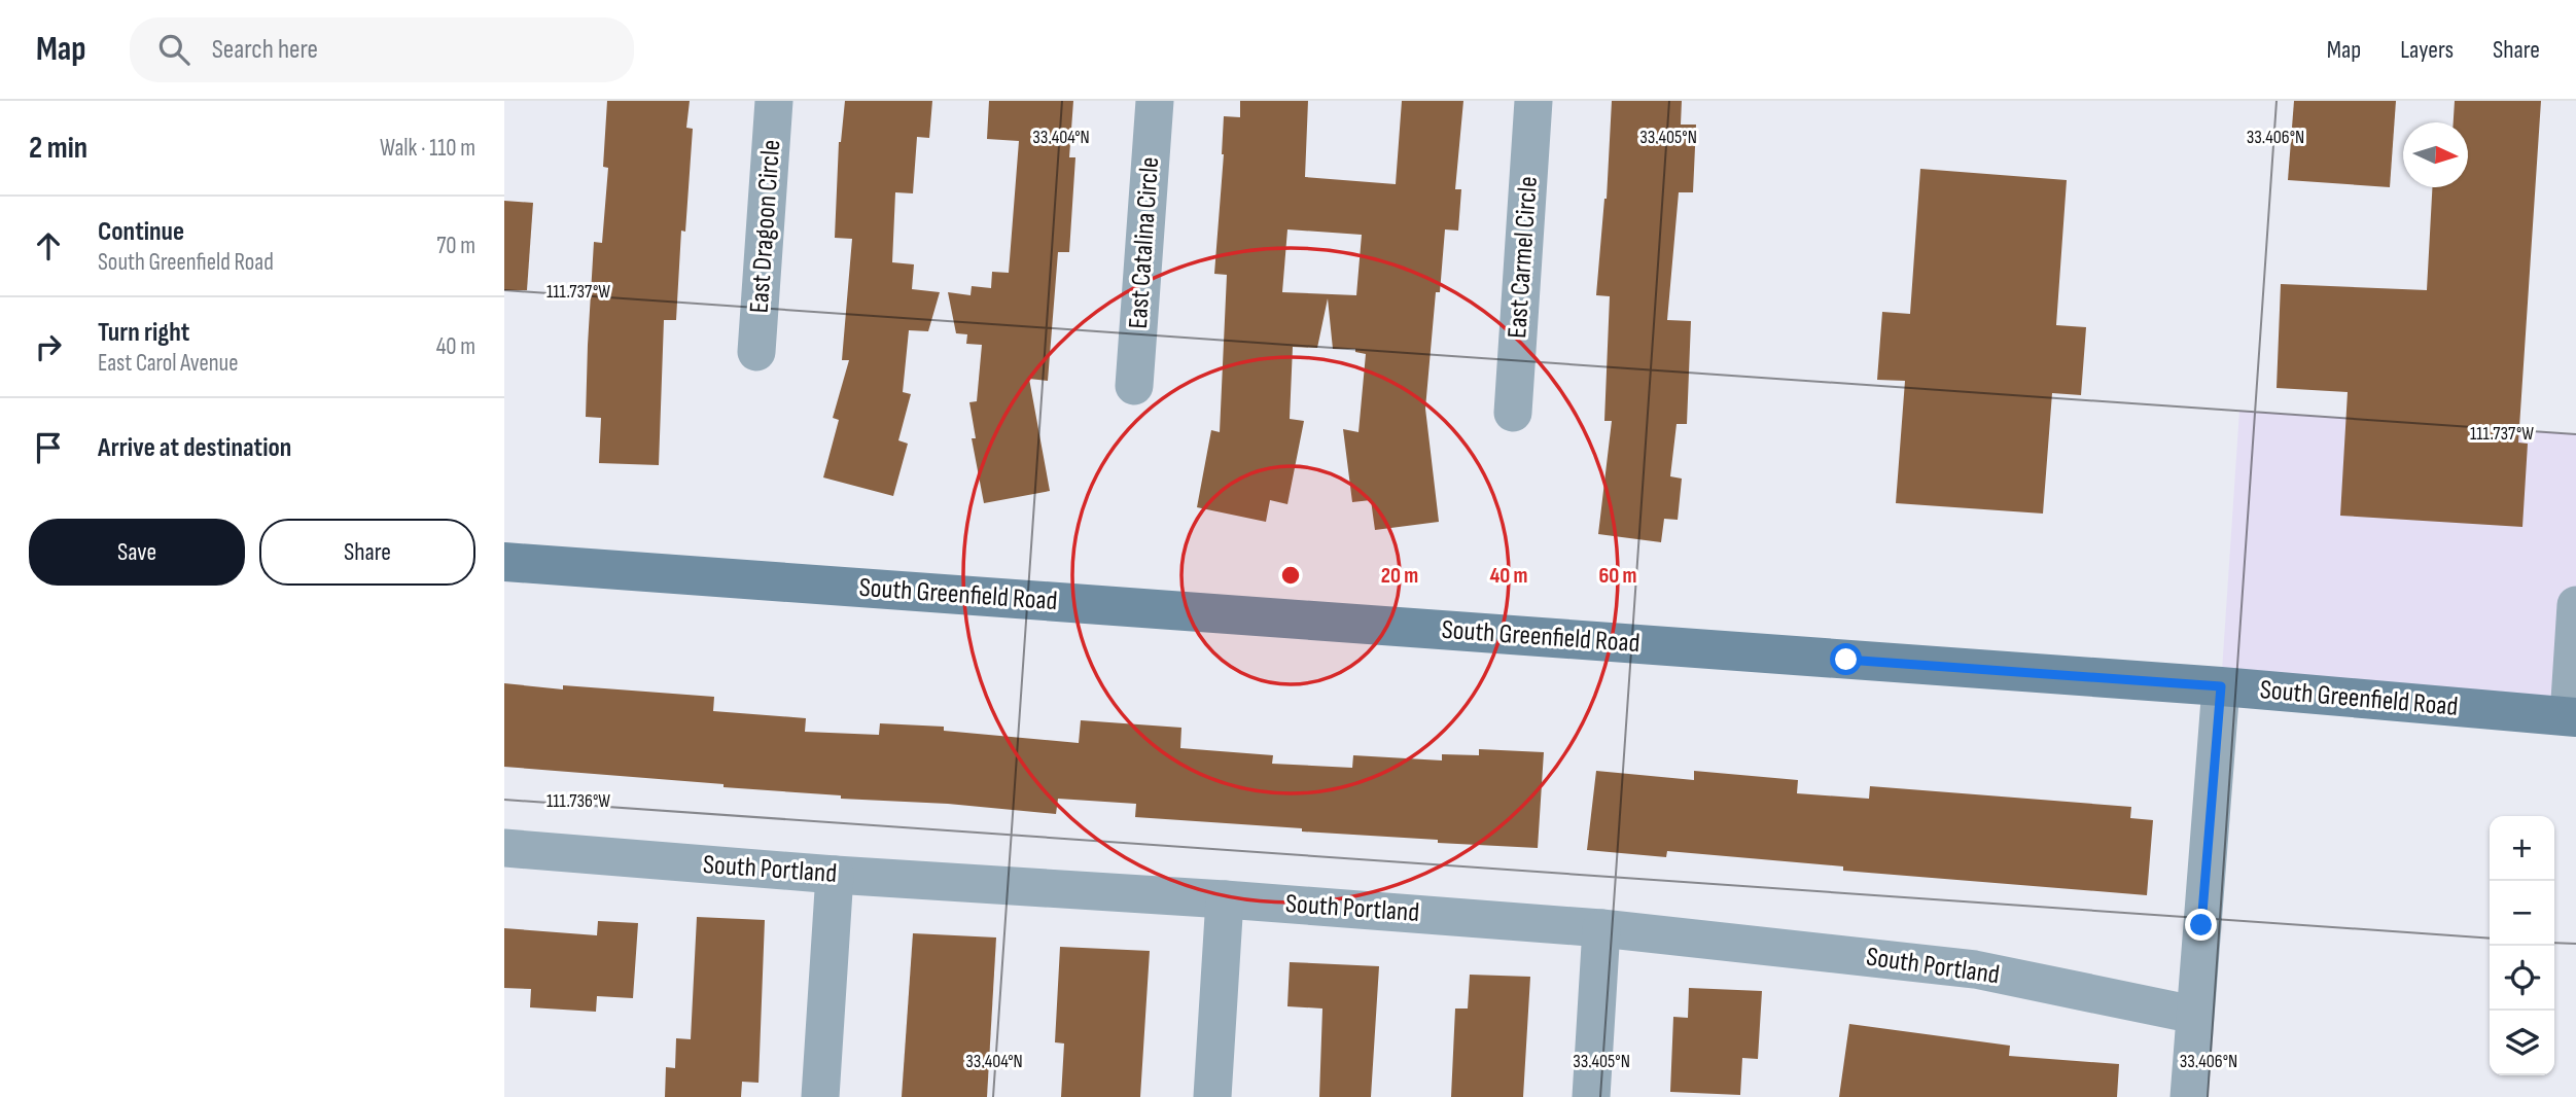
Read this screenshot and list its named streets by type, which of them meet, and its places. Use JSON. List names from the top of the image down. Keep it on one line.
{"streets":{"main road":["South Greenfield Road"],"street":["East Dragoon Circle","East Catalina Circle","East Carmel Circle","South Portland"]},"north":"right","page":{"header":"Map","search":"Search here","nav":["Map","Layers","Share"],"heading":["2 min","Walk · 110 m"],"list":[["Continue","South Greenfield Road","70 m"],["Turn right","East Carol Avenue","40 m"],"Arrive at destination"],"buttons":["Save","Share"],"map_buttons":["+","−"]},"coordinates":["33.404°N","33.405°N","33.406°N","111.737°W","111.736°W"],"rings":["20 m","40 m","60 m"]}
